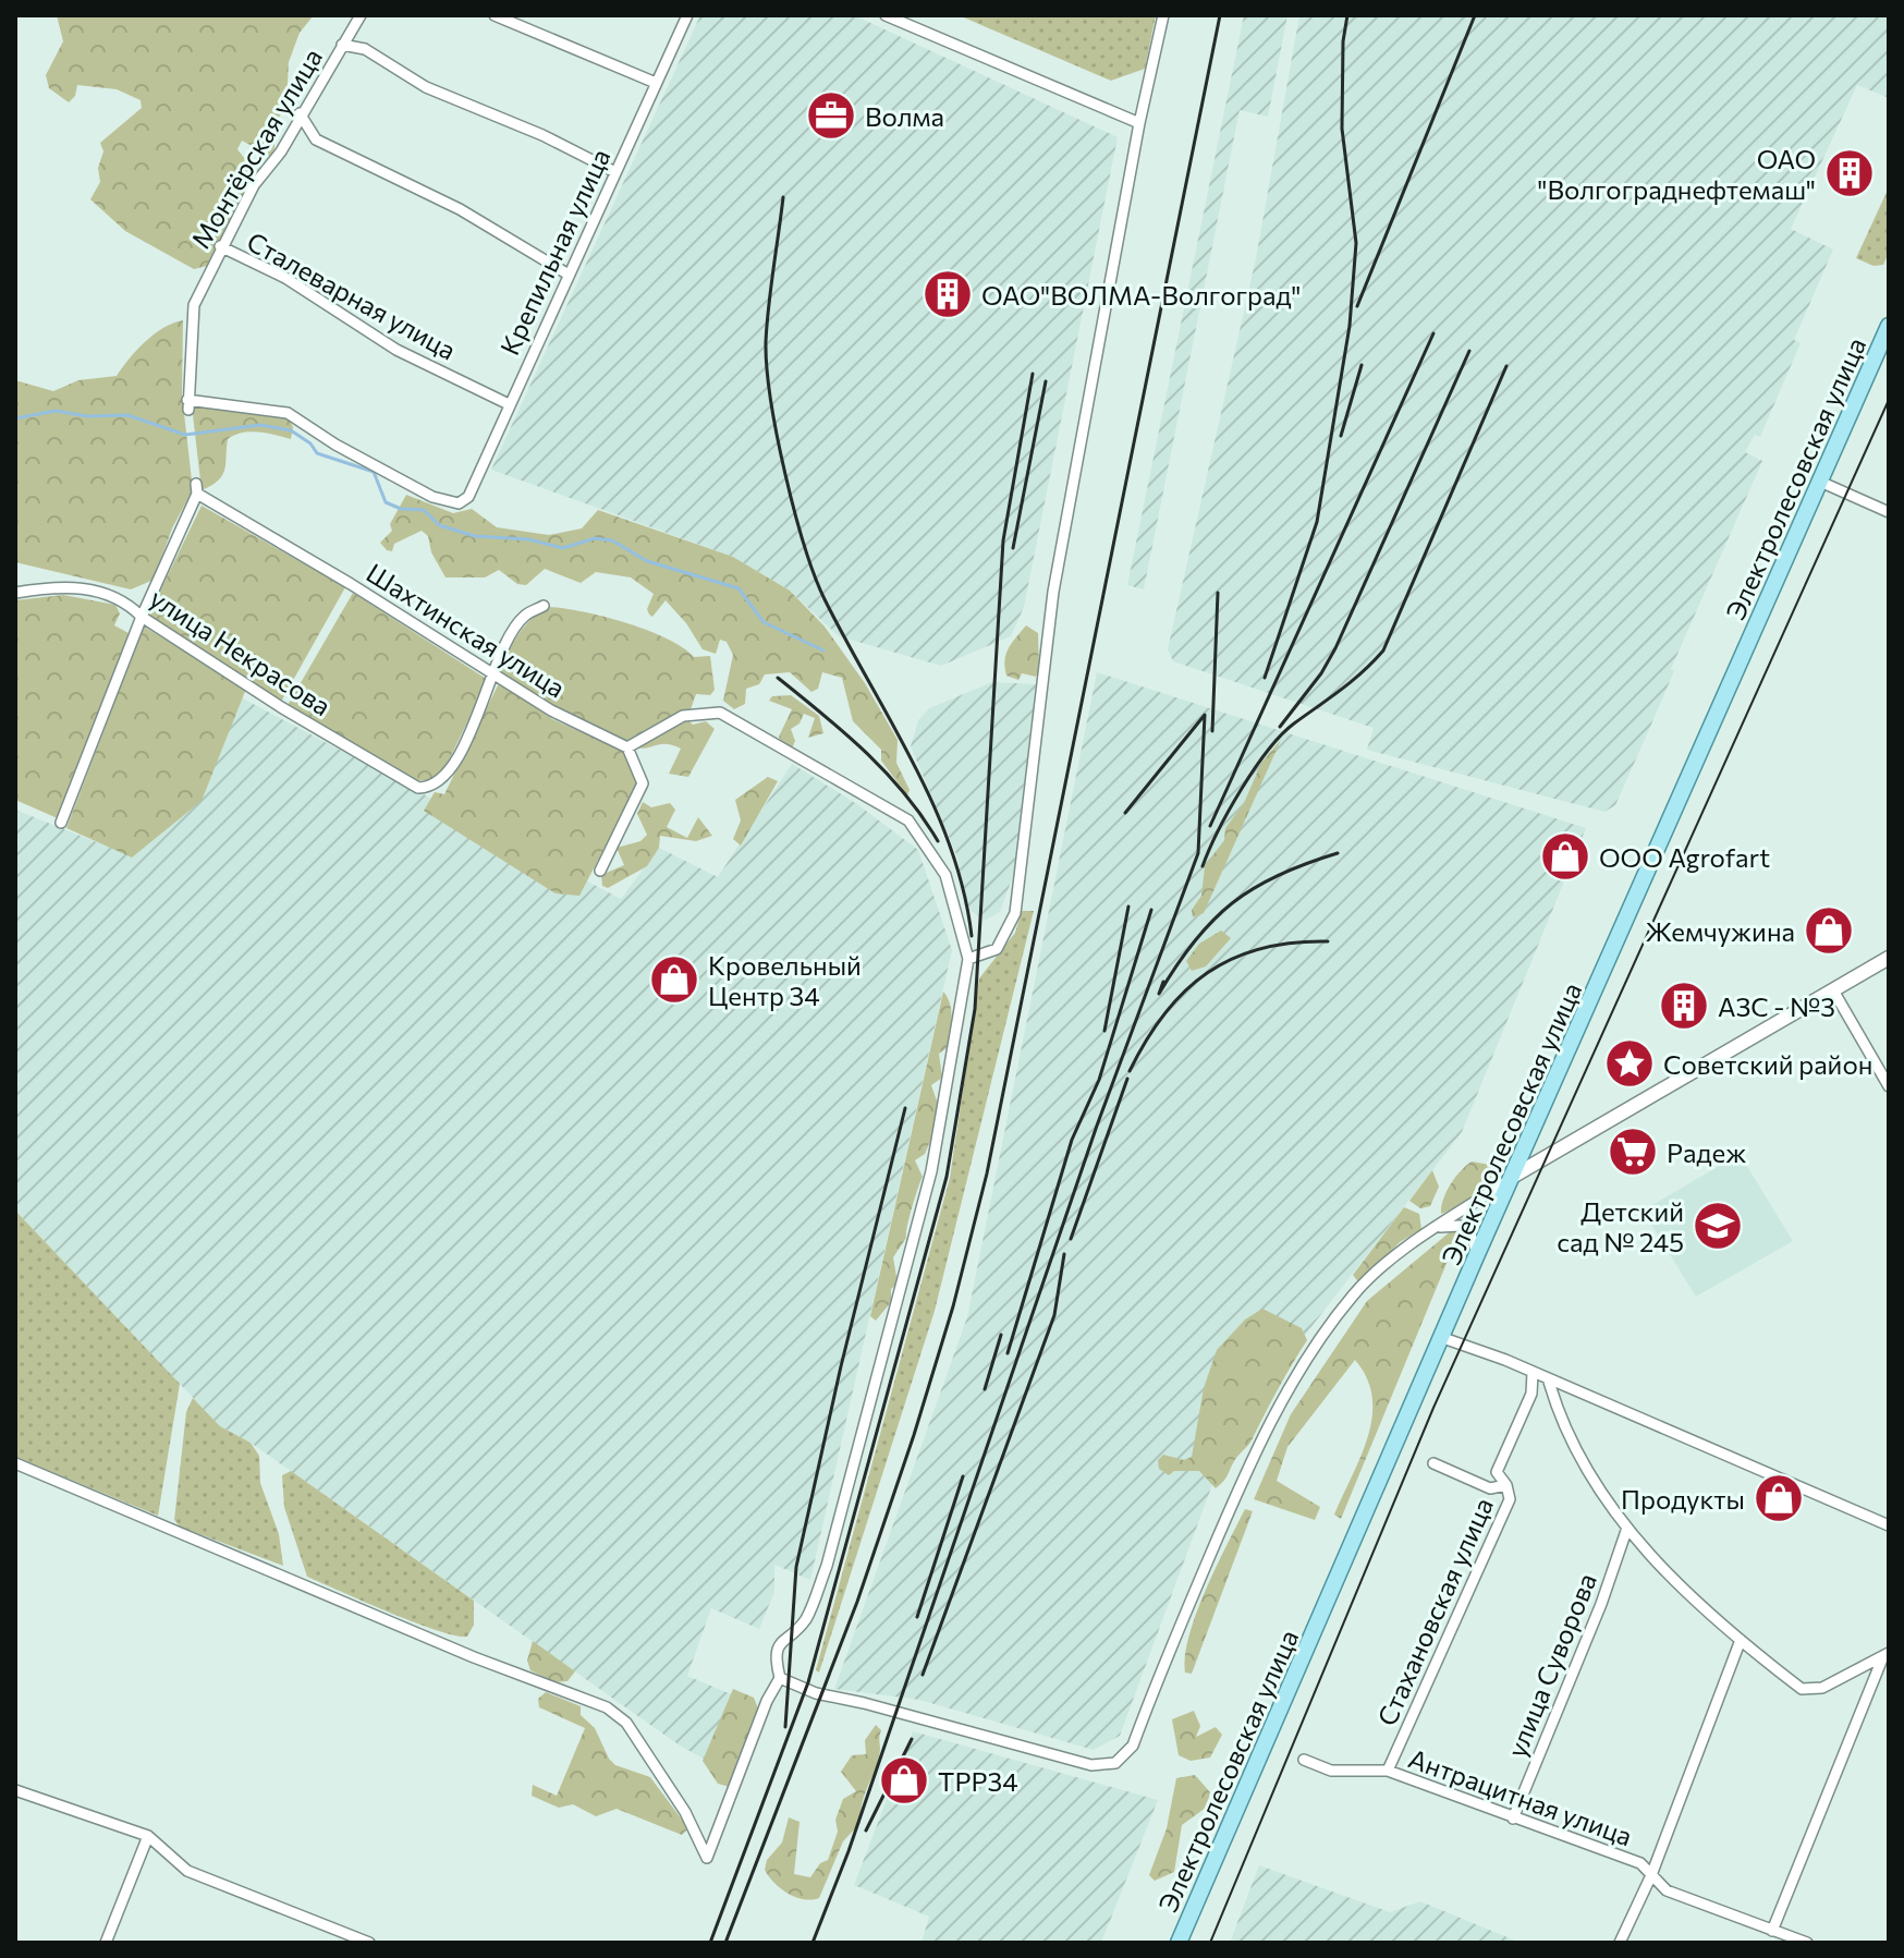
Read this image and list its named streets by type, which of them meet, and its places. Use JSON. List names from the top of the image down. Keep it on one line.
{"streets":{"main road":["Электролесовская улица"],"street":["Монтёрская улица","Крепильная улица","Сталеварная улица","Шахтинская улица","улица Некрасова","Стахановская улица","улица Суворова","Антрацитная улица"]},"crossings":[["Монтёрская улица","Крепильная улица"],["Монтёрская улица","Сталеварная улица"],["Крепильная улица","Сталеварная улица"],["Шахтинская улица","улица Некрасова"],["Стахановская улица","Антрацитная улица"],["улица Суворова","Антрацитная улица"]],"places":{"office":["Волма"],"building":["ОАО \"Волгограднефтемаш\"","ОАО\"ВОЛМА-Волгоград\"","АЗС - №3"],"shop":["OOO Agrofart","Жемчужина","Кровельный Центр 34","Продукты","TPP34"],"place":["Советский район"],"supermarket":["Радеж"],"school or university":["Детский сад № 245"]}}
